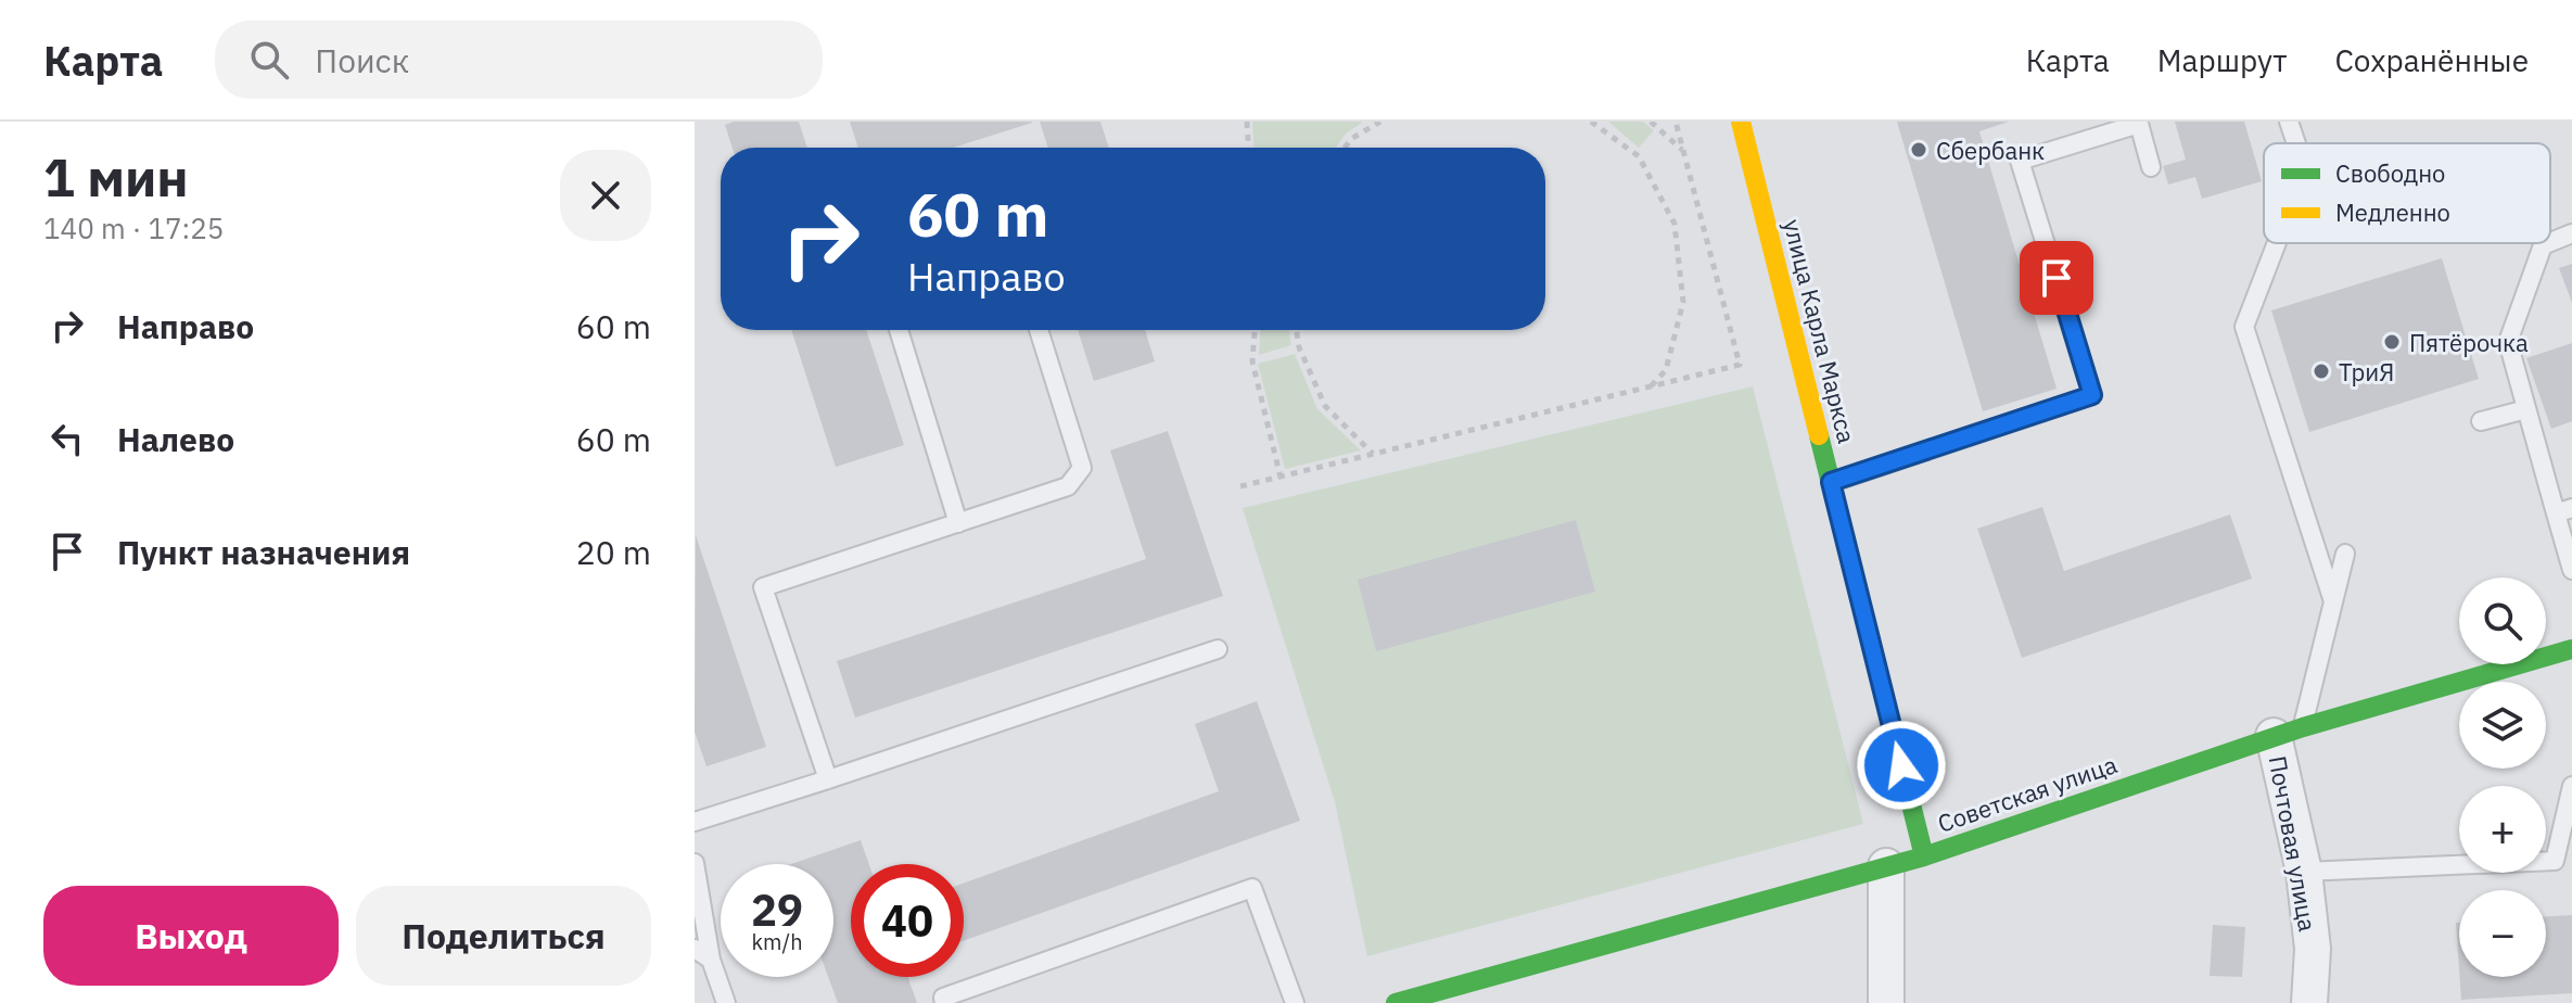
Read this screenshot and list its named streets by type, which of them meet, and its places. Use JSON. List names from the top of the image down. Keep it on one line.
{"streets":{"street":["улица Карла Маркса","Советская улица","Почтовая улица"]},"crossings":[["улица Карла Маркса","Советская улица"],["Советская улица","Почтовая улица"]],"places":["Сбербанк","Пятёрочка","ТриЯ"],"legend":["Свободно","Медленно"],"page":{"header":"Карта","search":"Поиск","nav":["Карта","Маршрут","Сохранённые"],"heading":["1 мин","140 m · 17:25"],"turn":["60 m","Направо"],"list":[{"name":"Направо","value":"60 m"},{"name":"Налево","value":"60 m"},{"name":"Пункт назначения","value":"20 m"}],"map_buttons":["+","−"],"speed":"29 km/h","limit":"40","buttons":["Выход","Поделиться"]}}
